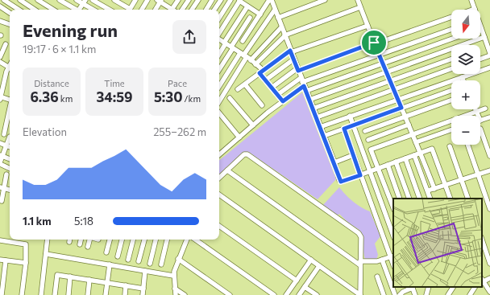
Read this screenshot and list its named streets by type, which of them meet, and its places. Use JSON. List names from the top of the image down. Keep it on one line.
{"north":"bottom","page":{"map_buttons":["+","−"],"heading":["Evening run","19:17 · 6 × 1.1 km"],"stats":[["Distance","6.36 km"],["Time","34:59"],["Pace","5:30 /km"]],"chart":["Elevation","255–262 m"],"list":[{"name":"1.1 km","note":"5:18"}]}}
